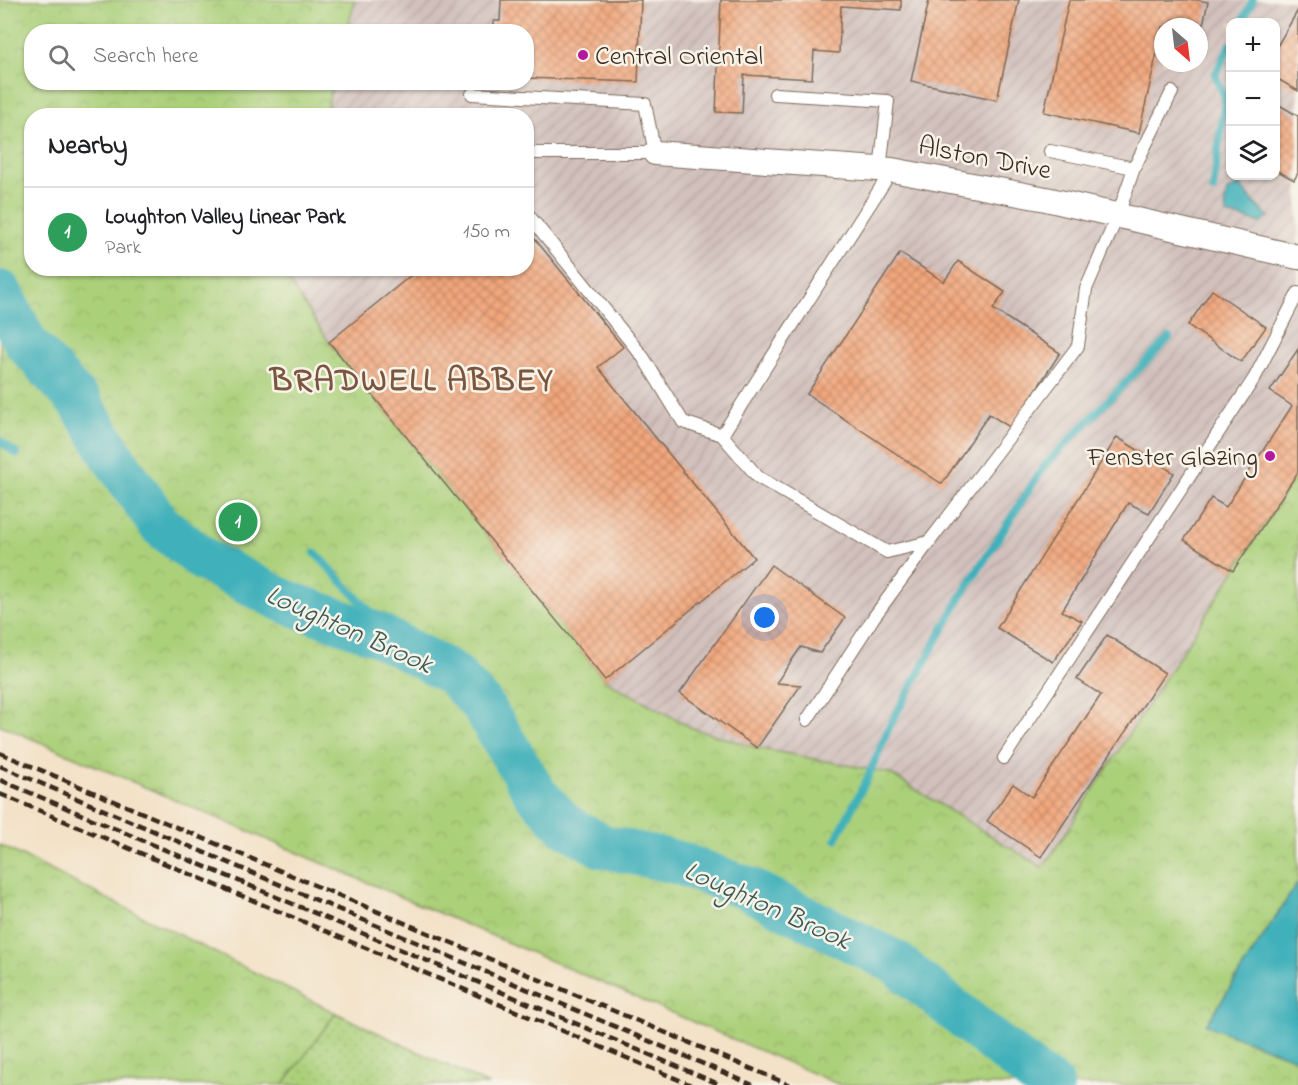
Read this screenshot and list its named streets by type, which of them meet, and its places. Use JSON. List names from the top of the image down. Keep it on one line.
{"streets":{"street":["Alston Drive"]},"districts":["BRADWELL ABBEY"],"water":["Loughton Brook"],"places":["Central Oriental","Fenster Glazing"],"north":"bottom right","page":{"map_buttons":["+","−"],"search":"Search here","heading":"Nearby","list":[{"mark":"1","name":"Loughton Valley Linear Park","note":"Park","value":"150 m"}],"pins":"1"}}
